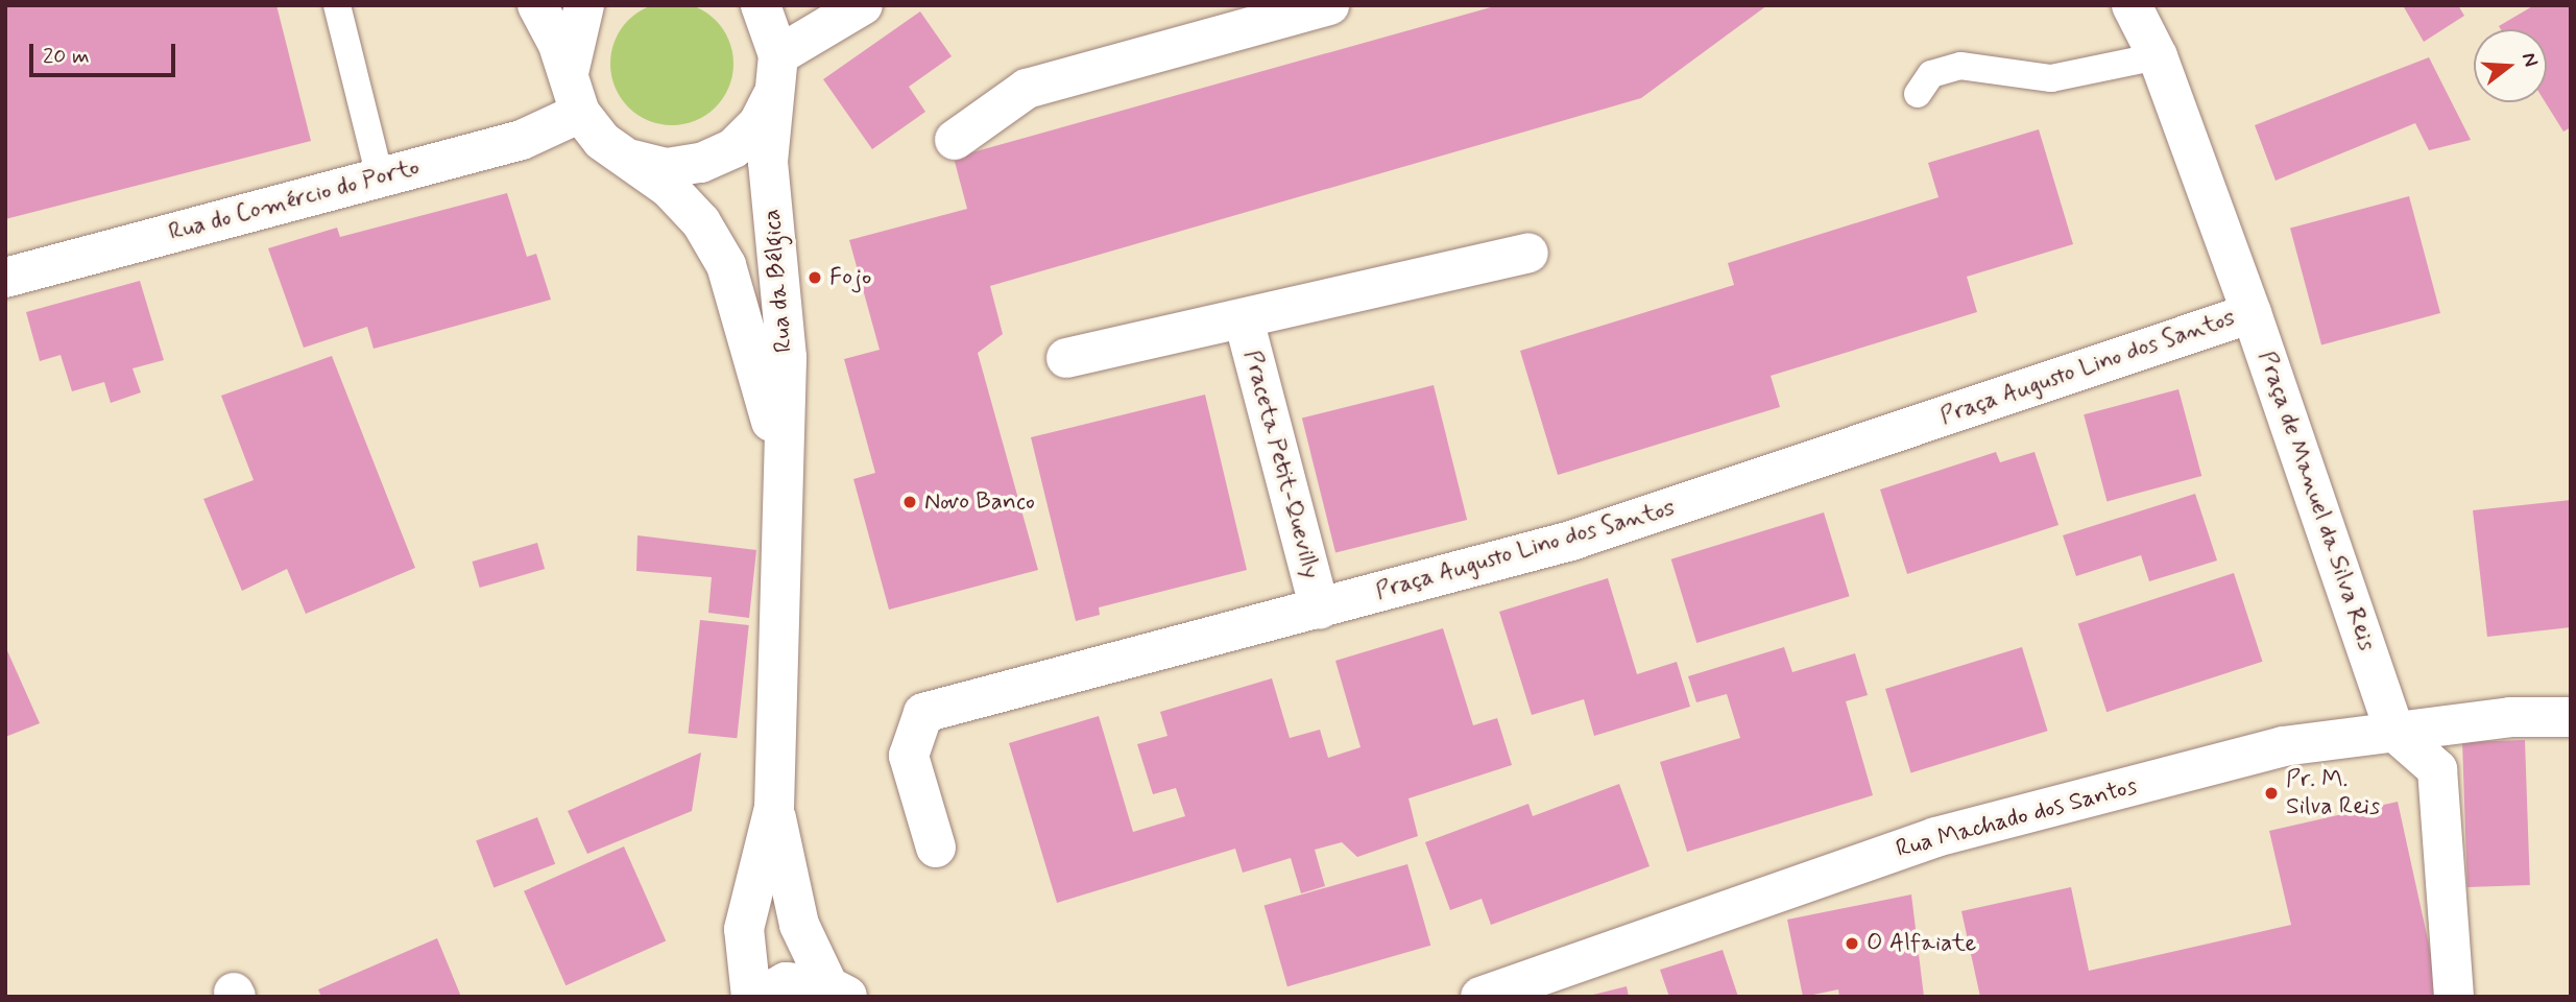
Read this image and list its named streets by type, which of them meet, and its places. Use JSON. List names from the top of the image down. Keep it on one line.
{"streets":{"street":["Rua do Comércio do Porto","Rua da Bélgica","Praça Augusto Lino dos Santos","Praceta Petit-Quevilly","Praça de Manuel da Silva Reis","Rua Machado dos Santos"]},"crossings":[["Rua do Comércio do Porto","Rua da Bélgica"],["Praça Augusto Lino dos Santos","Praceta Petit-Quevilly"],["Praça Augusto Lino dos Santos","Praça de Manuel da Silva Reis"],["Praça de Manuel da Silva Reis","Rua Machado dos Santos"]],"places":["Fojo","Novo Banco","Pr. M. Silva Reis","O Alfaiate"],"scale_bar":"20 m","north":"right"}
